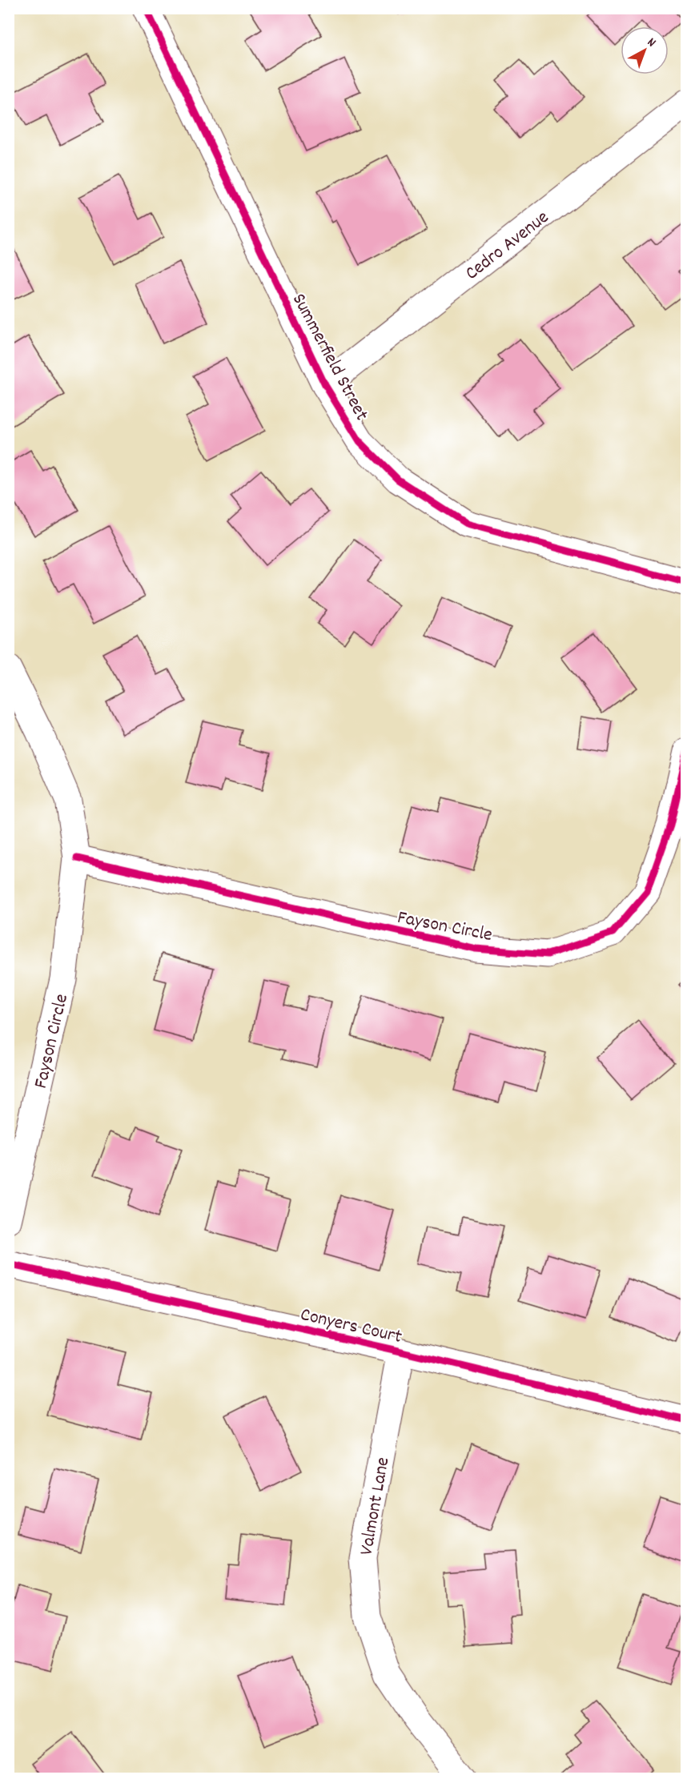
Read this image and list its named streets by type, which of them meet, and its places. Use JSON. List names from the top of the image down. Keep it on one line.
{"streets":{"street":["Cedro Avenue","Summerfield Street","Fayson Circle","Conyers Court","Valmont Lane"]},"crossings":[["Cedro Avenue","Summerfield Street"],["Conyers Court","Valmont Lane"]],"north":"top right"}
